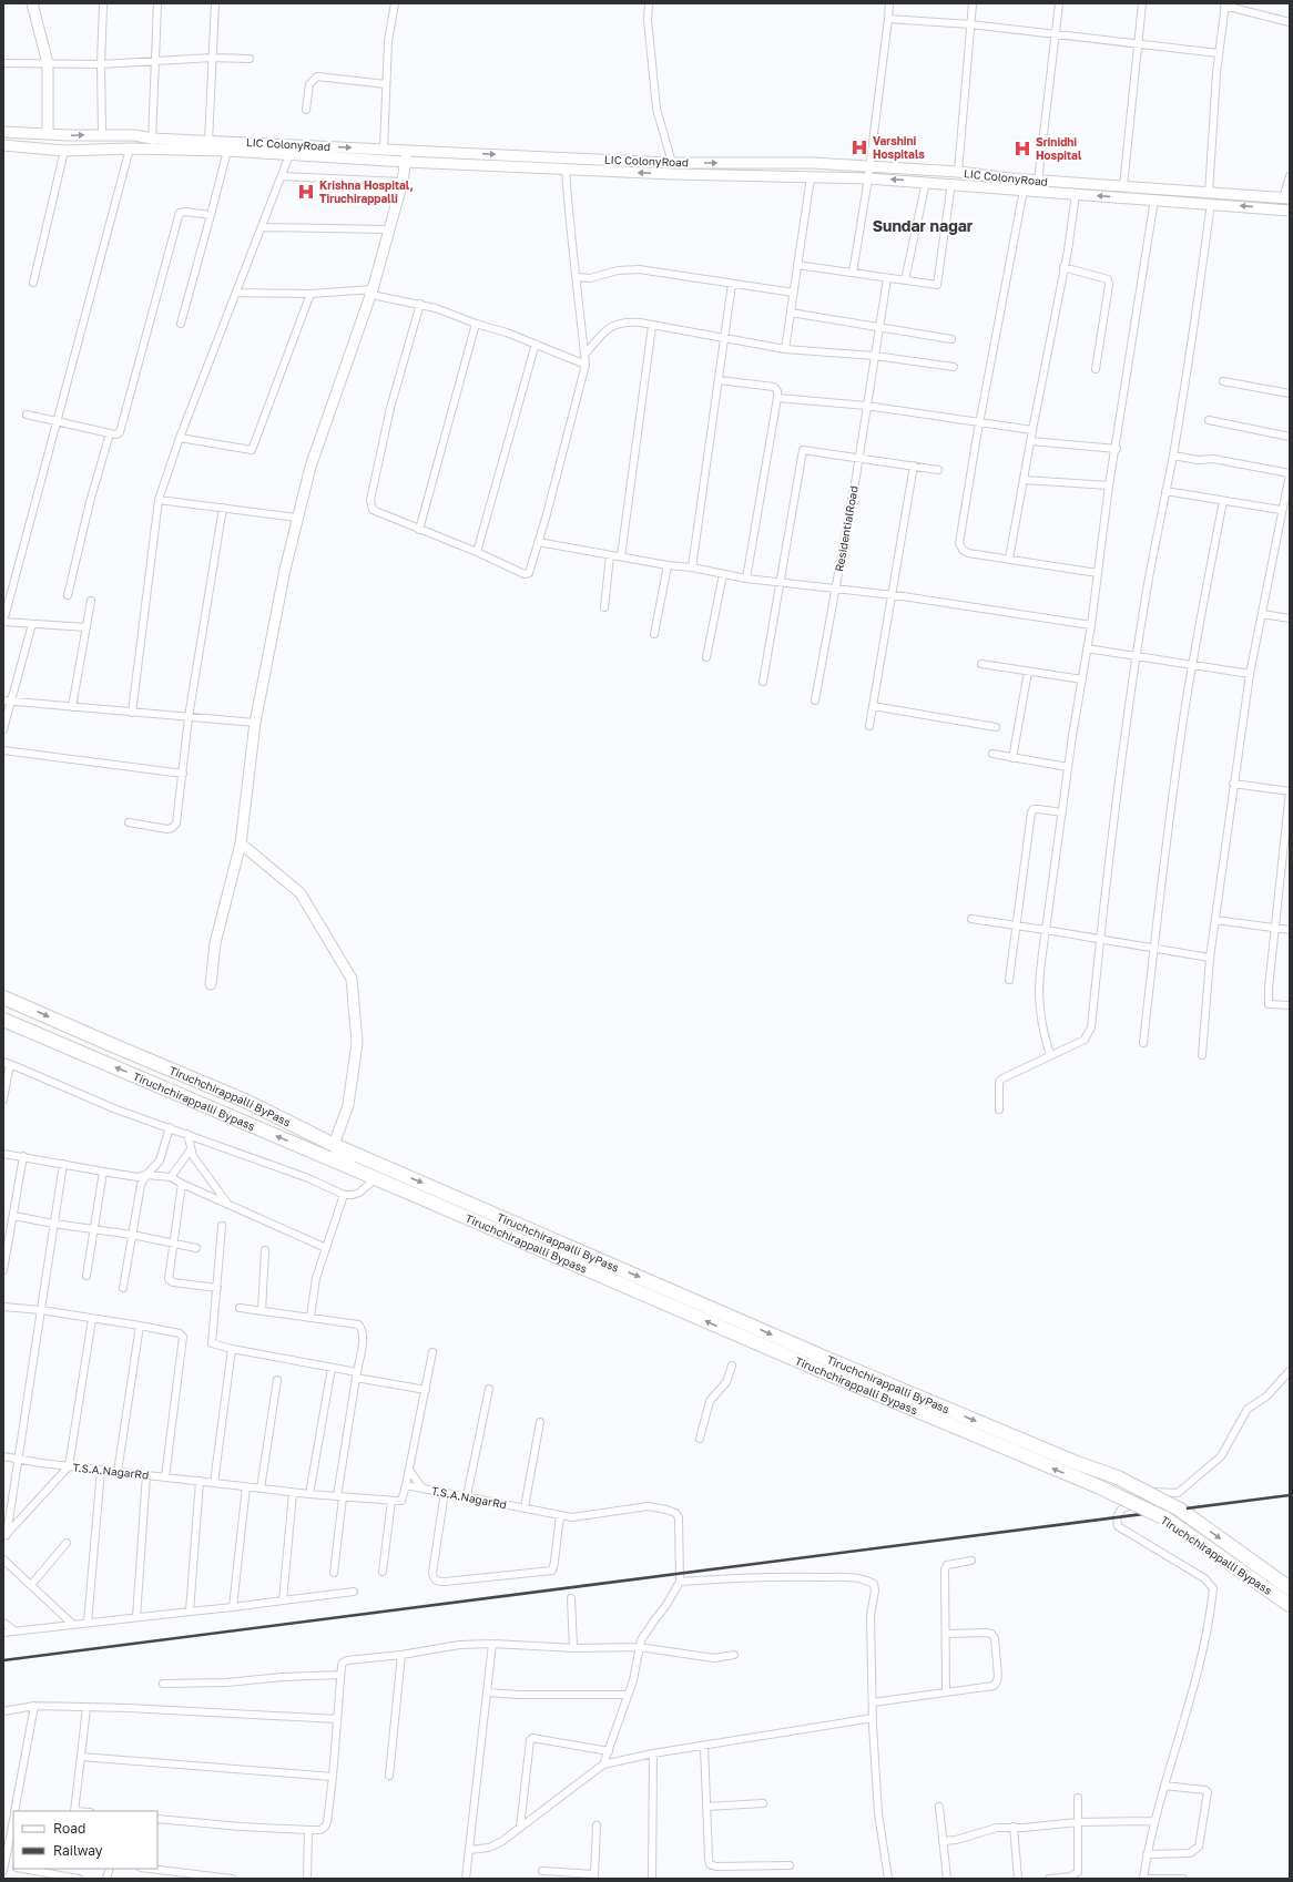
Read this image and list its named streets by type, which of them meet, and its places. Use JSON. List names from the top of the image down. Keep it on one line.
{"streets":{"highway":["Tiruchchirappalli ByPass","Tiruchchirappalli Bypass"],"main road":["LIC ColonyRoad"],"street":["ResidentialRoad","T.S.A.NagarRd"]},"crossings":[["Tiruchchirappalli ByPass","Tiruchchirappalli Bypass"]],"one_way":["Tiruchchirappalli ByPass"],"districts":["Sundar nagar"],"places":{"hospital":["Varshini Hospitals","Srinidhi Hospital","Krishna Hospital, Tiruchirappalli"]},"legend":["Road","Railway"]}
